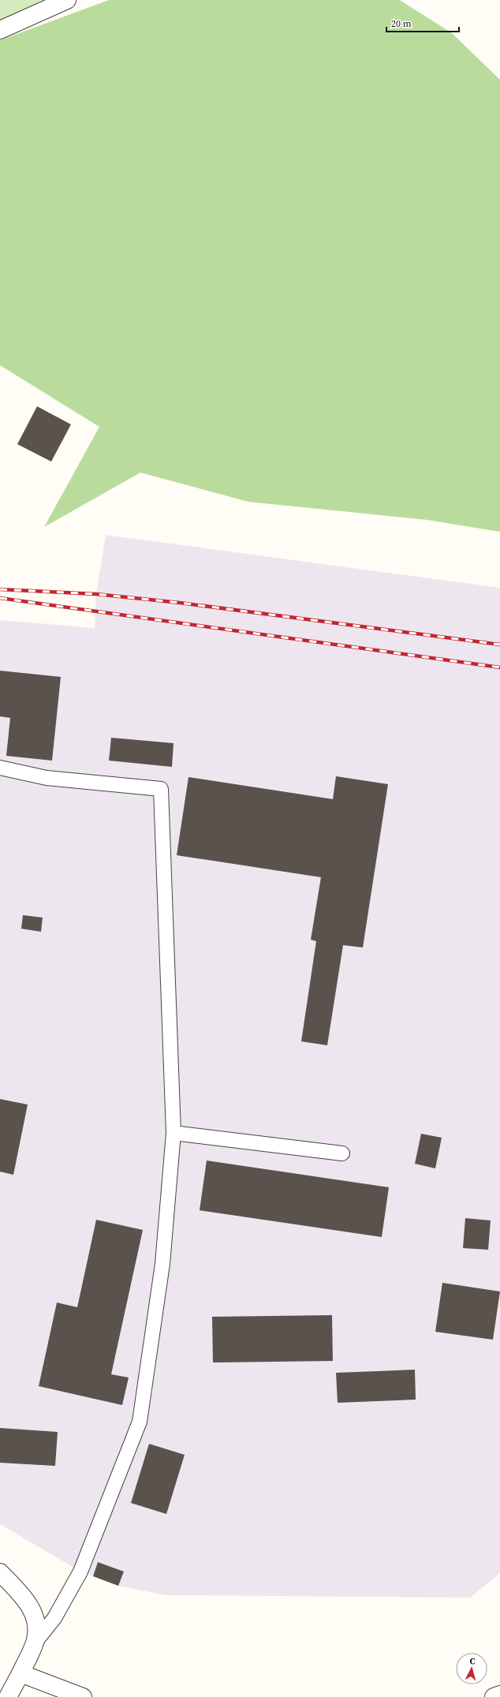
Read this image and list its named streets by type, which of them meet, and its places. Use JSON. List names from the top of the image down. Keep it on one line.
{"scale_bar":"20 m","north":"top"}
